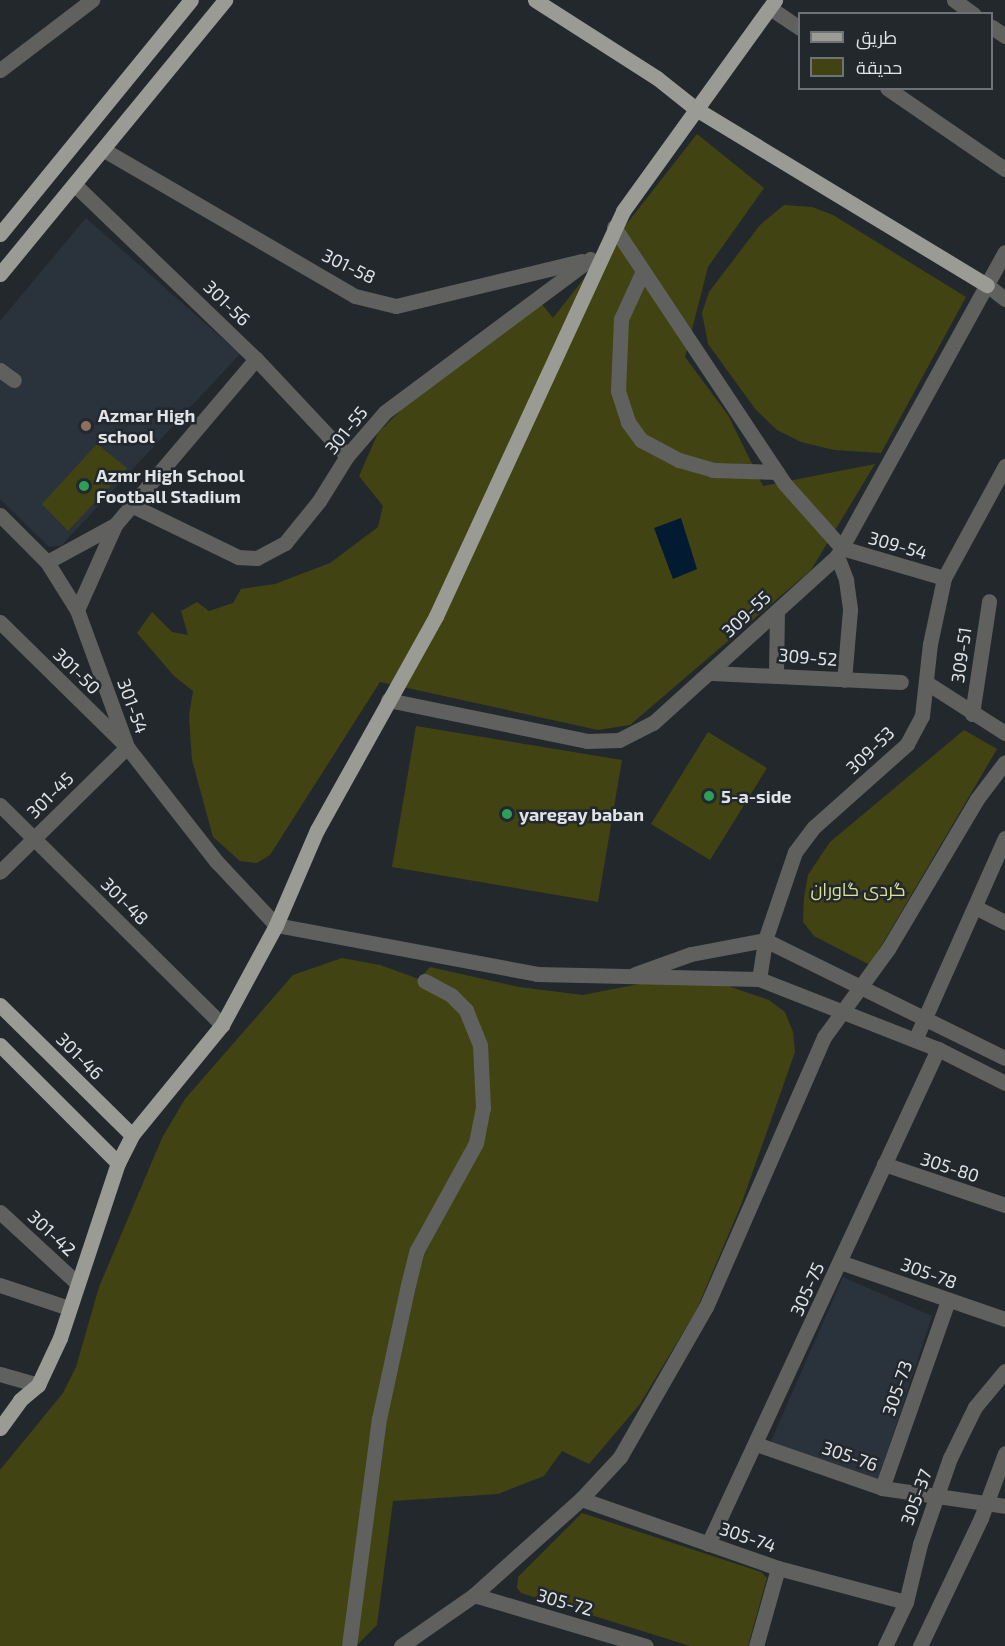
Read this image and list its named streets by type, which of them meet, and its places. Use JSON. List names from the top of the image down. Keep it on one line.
{"streets":{"main road":["301-46"],"street":["301-58","301-56","301-55","309-54","309-55","309-51","309-52","301-50","301-54","309-53","301-45","301-48","305-80","301-42","305-78","305-75","305-73","305-76","305-37","305-74","305-72"]},"crossings":[["301-58","301-55"],["301-56","301-55"],["309-54","309-55"],["309-54","309-53"],["309-55","309-52"],["301-50","301-54"],["301-50","301-45"],["301-54","301-45"],["301-45","301-48"],["305-80","305-75"],["305-78","305-75"],["305-78","305-73"],["305-75","305-76"],["305-75","305-74"],["305-73","305-76"],["305-76","305-37"],["305-37","305-74"]],"parks":["گردی گاوران"],"places":["Azmar High school","Azmr High School Football Stadium","5-a-side","yaregay baban"],"legend":["طريق","حديقة"]}
